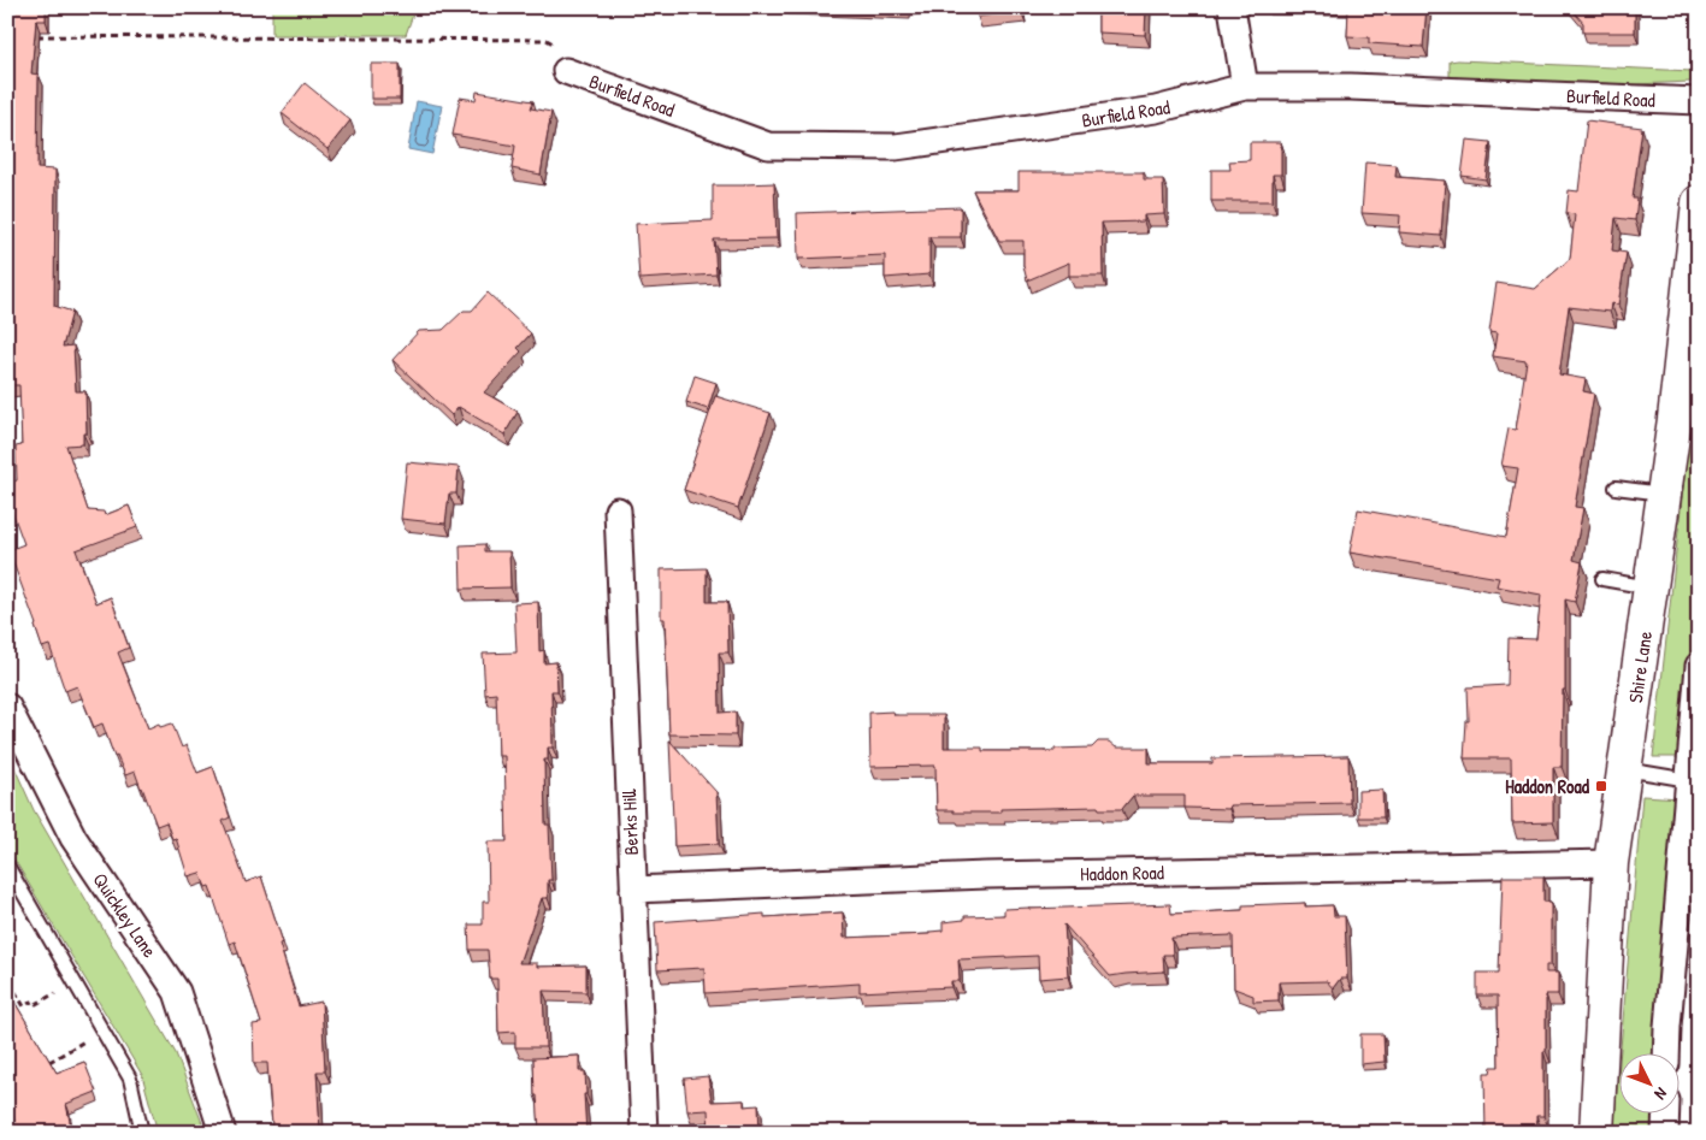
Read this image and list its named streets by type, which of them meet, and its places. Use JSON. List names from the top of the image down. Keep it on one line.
{"streets":{"street":["Burfield Road","Shire Lane","Berks Hill","Haddon Road","Quickley Lane"]},"crossings":[["Shire Lane","Haddon Road"],["Berks Hill","Haddon Road"]],"places":{"transit":["Haddon Road"]},"north":"bottom right"}
